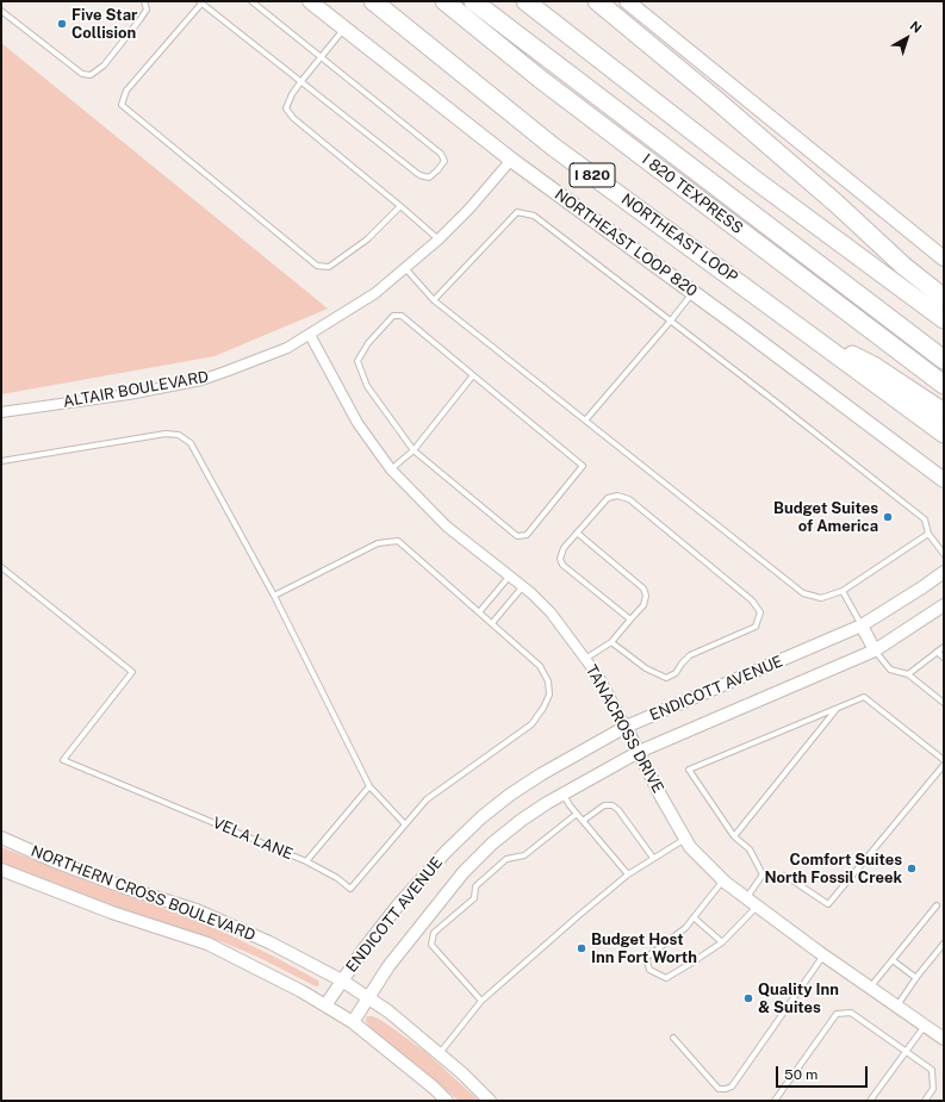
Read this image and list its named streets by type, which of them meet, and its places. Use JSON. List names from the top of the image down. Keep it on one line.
{"streets":{"highway":["I 820","I 820 TEXPRESS","NORTHEAST LOOP"],"main road":["NORTHEAST LOOP 820"],"street":["ALTAIR BOULEVARD","ENDICOTT AVENUE","TANACROSS DRIVE","NORTHERN CROSS BOULEVARD"],"lane":["VELA LANE"]},"crossings":[["NORTHEAST LOOP 820","ALTAIR BOULEVARD"],["ALTAIR BOULEVARD","TANACROSS DRIVE"],["ENDICOTT AVENUE","TANACROSS DRIVE"],["ENDICOTT AVENUE","NORTHERN CROSS BOULEVARD"]],"places":["Five Star Collision","Budget Suites of America","Comfort Suites North Fossil Creek","Budget Host Inn Fort Worth","Quality Inn & Suites"],"scale_bar":"50 m","north":"top right"}
